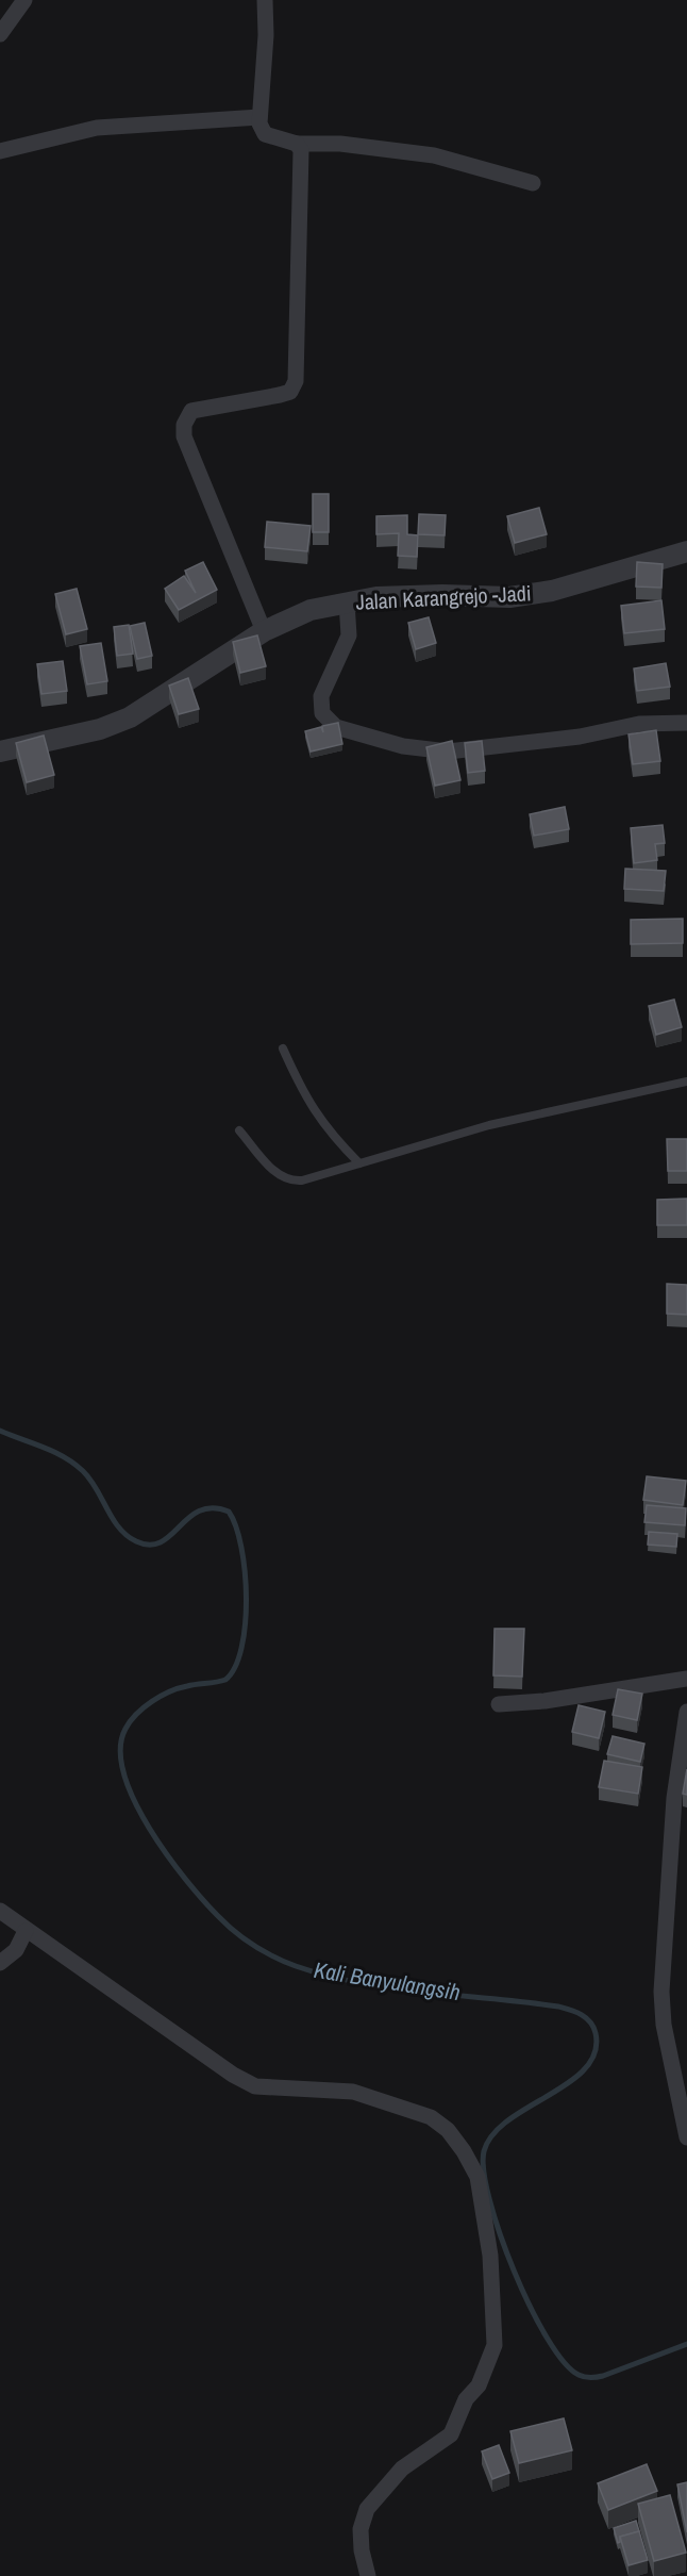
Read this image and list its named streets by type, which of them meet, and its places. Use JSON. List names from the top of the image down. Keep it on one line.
{"streets":{"street":["Jalan Karangrejo -Jadi"]},"water":["Kali Banyulangsih"]}
